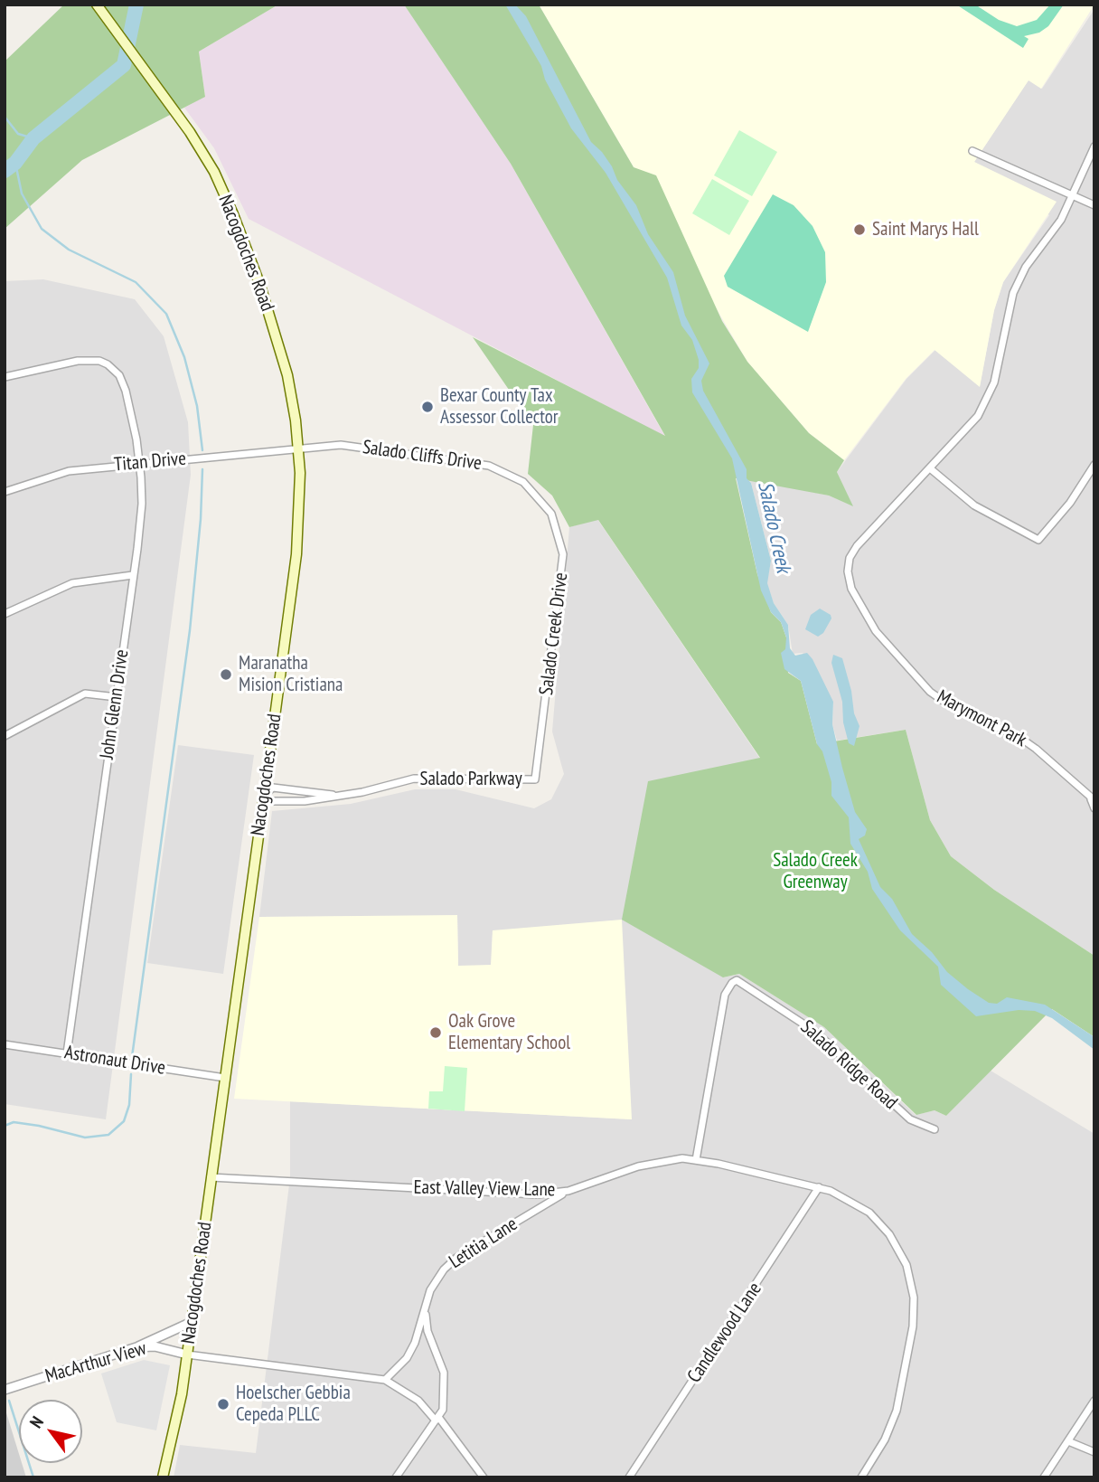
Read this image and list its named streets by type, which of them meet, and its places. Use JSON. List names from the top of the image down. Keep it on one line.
{"streets":{"main road":["Nacogdoches Road"],"street":["Salado Cliffs Drive","Titan Drive","Salado Creek Drive","John Glenn Drive","Marymont Park","Salado Parkway","Astronaut Drive","Salado Ridge Road","East Valley View Lane","Letitia Lane","Candlewood Lane","MacArthur View"]},"crossings":[["Nacogdoches Road","Salado Cliffs Drive"],["Nacogdoches Road","Titan Drive"],["Nacogdoches Road","Salado Parkway"],["Nacogdoches Road","Astronaut Drive"],["Nacogdoches Road","East Valley View Lane"],["Nacogdoches Road","MacArthur View"],["Salado Cliffs Drive","Titan Drive"],["Salado Cliffs Drive","Salado Creek Drive"],["Titan Drive","John Glenn Drive"],["Salado Creek Drive","Salado Parkway"],["John Glenn Drive","Astronaut Drive"],["Salado Ridge Road","East Valley View Lane"],["East Valley View Lane","Letitia Lane"],["East Valley View Lane","Candlewood Lane"]],"water":["Salado Creek"],"parks":["Salado Creek Greenway"],"places":["Saint Marys Hall","Bexar County Tax Assessor Collector","Maranatha Mision Cristiana","Oak Grove Elementary School","Hoelscher Gebbia Cepeda PLLC"],"north":"top left"}
